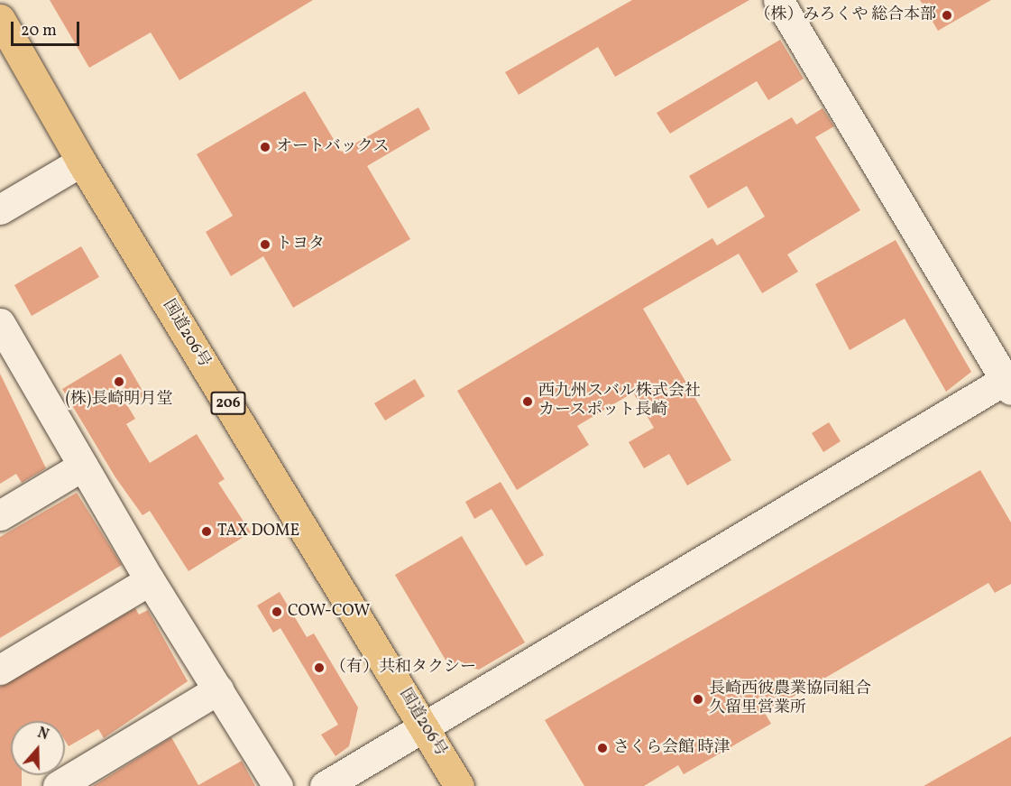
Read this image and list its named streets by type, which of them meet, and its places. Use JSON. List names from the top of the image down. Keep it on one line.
{"streets":{"highway":["国道206号","206"]},"places":["（株）みろくや 総合本部","オートバックス","トヨタ","(株)長崎明月堂","西九州スバル株式会社 カースポット長崎","TAX DOME","COW-COW","（有）共和タクシー","長崎西彼農業協同組合 久留里営業所","さくら会館 時津"],"scale_bar":"20 m","north":"top"}
